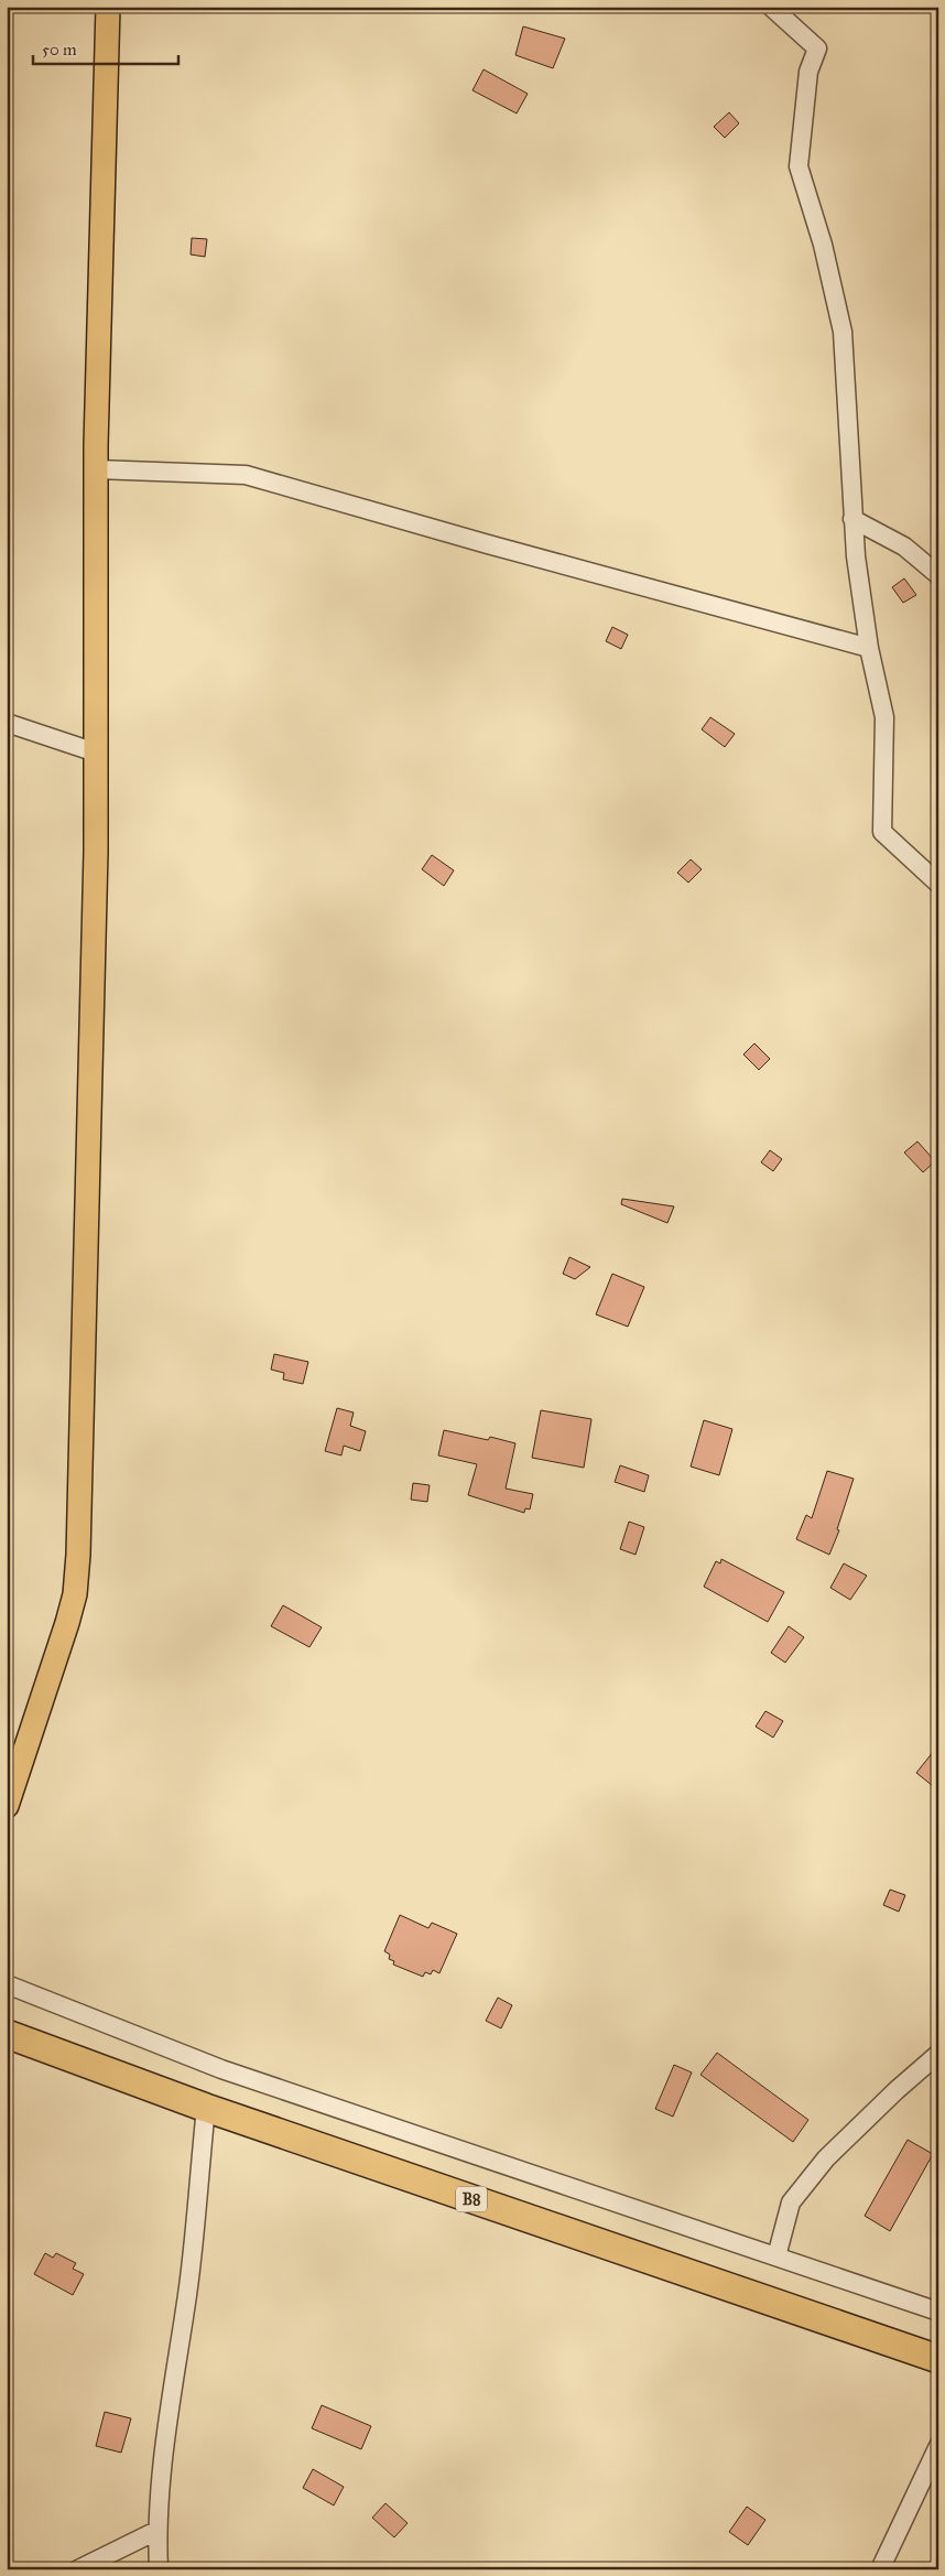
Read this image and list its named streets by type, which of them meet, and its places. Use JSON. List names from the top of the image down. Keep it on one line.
{"streets":{"highway":["B8"]},"scale_bar":"50 m"}
